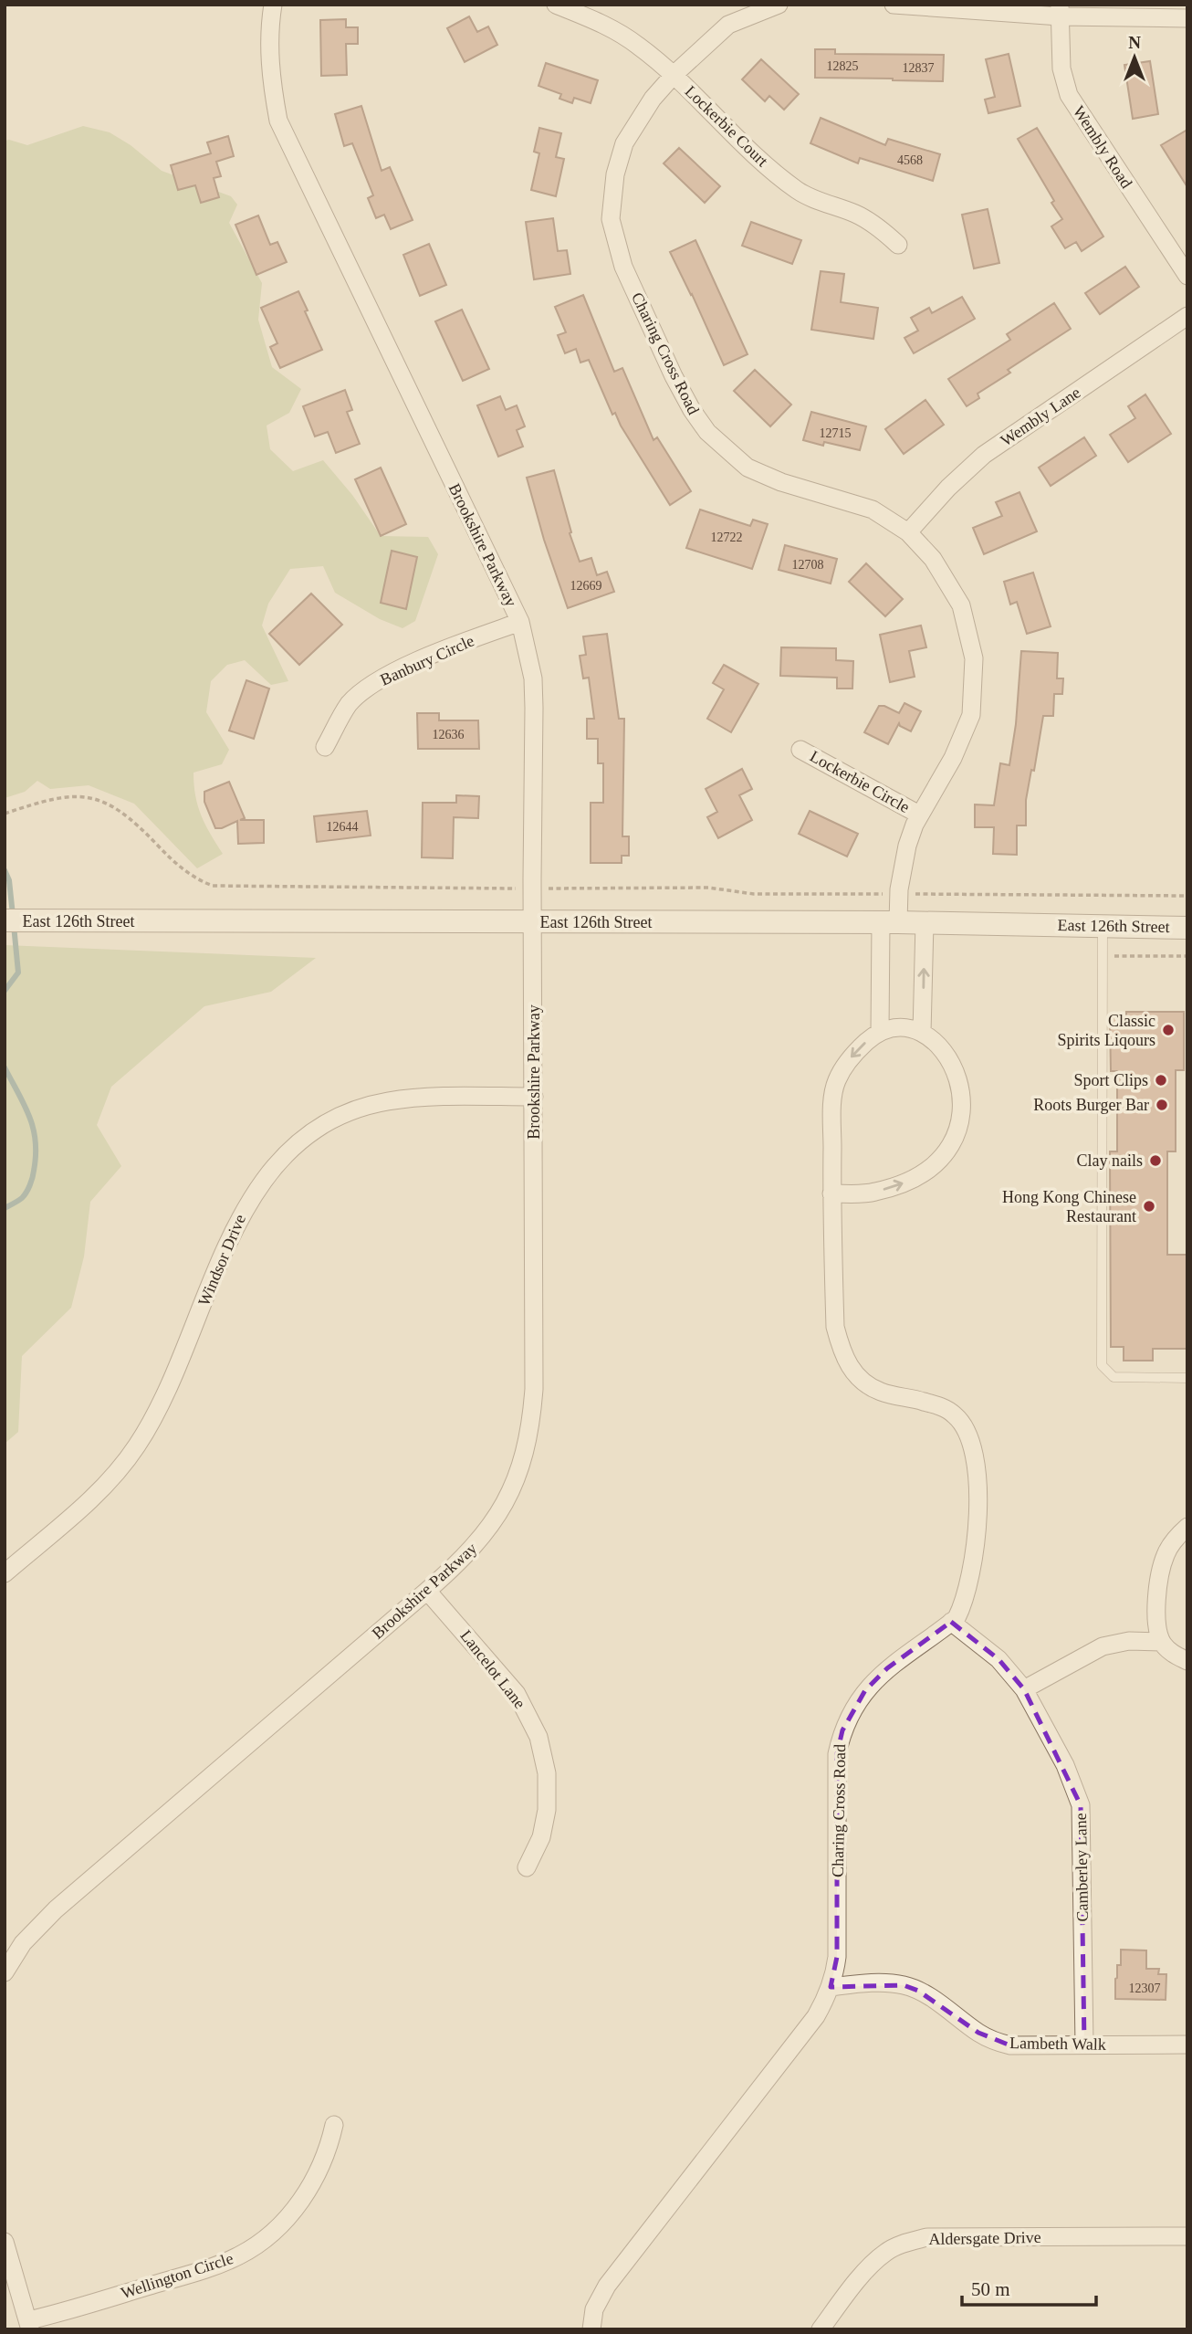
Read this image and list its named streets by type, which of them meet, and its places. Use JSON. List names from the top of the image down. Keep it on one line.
{"streets":{"street":["Lockerbie Court","Wembly Road","Charing Cross Road","Wembly Lane","Brookshire Parkway","Banbury Circle","Lockerbie Circle","East 126th Street","Windsor Drive","Lancelot Lane","Camberley Lane","Lambeth Walk","Aldersgate Drive","Wellington Circle"]},"crossings":[["Lockerbie Court","Charing Cross Road"],["Charing Cross Road","Wembly Lane"],["Charing Cross Road","Lockerbie Circle"],["Charing Cross Road","East 126th Street"],["Charing Cross Road","Camberley Lane"],["Charing Cross Road","Lambeth Walk"],["Brookshire Parkway","Banbury Circle"],["Brookshire Parkway","East 126th Street"],["Brookshire Parkway","Windsor Drive"],["Brookshire Parkway","Lancelot Lane"],["Camberley Lane","Lambeth Walk"]],"places":["Classic Spirits Liqours","Sport Clips","Roots Burger Bar","Clay nails","Hong Kong Chinese Restaurant"],"house_numbers":["12825","12837","4568","12715","12722","12708","12669","12636","12644","12307"],"scale_bar":"50 m","north":"top"}
